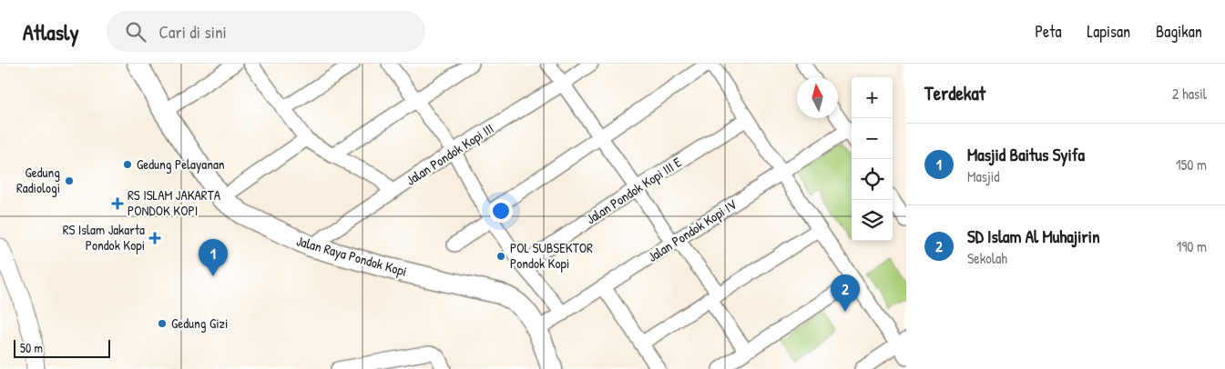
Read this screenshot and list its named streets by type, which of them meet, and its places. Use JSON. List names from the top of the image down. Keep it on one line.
{"streets":{"main road":["Jalan Raya Pondok Kopi"],"street":["Jalan Pondok Kopi III","Jalan Pondok Kopi III E","Jalan Pondok Kopi IV"]},"crossings":[["Jalan Pondok Kopi III","Jalan Raya Pondok Kopi"],["Jalan Pondok Kopi IV","Jalan Raya Pondok Kopi"]],"places":{"other":["Gedung Pelayanan","Gedung Radiologi","POL SUBSEKTOR Pondok Kopi","Gedung Gizi"],"health":["RS ISLAM JAKARTA PONDOK KOPI","RS Islam Jakarta Pondok Kopi"]},"scale_bar":"50 m","north":"top","page":{"header":"Atlasly","search":"Cari di sini","nav":["Peta","Lapisan","Bagikan"],"heading":["Terdekat","2 hasil"],"map_buttons":["+","−"],"list":[{"mark":"1","name":"Masjid Baitus Syifa","note":"Masjid","value":"150 m"},{"mark":"2","name":"SD Islam Al Muhajirin","note":"Sekolah","value":"190 m"}],"pins":["1","2"],"scale":"50 m"}}
